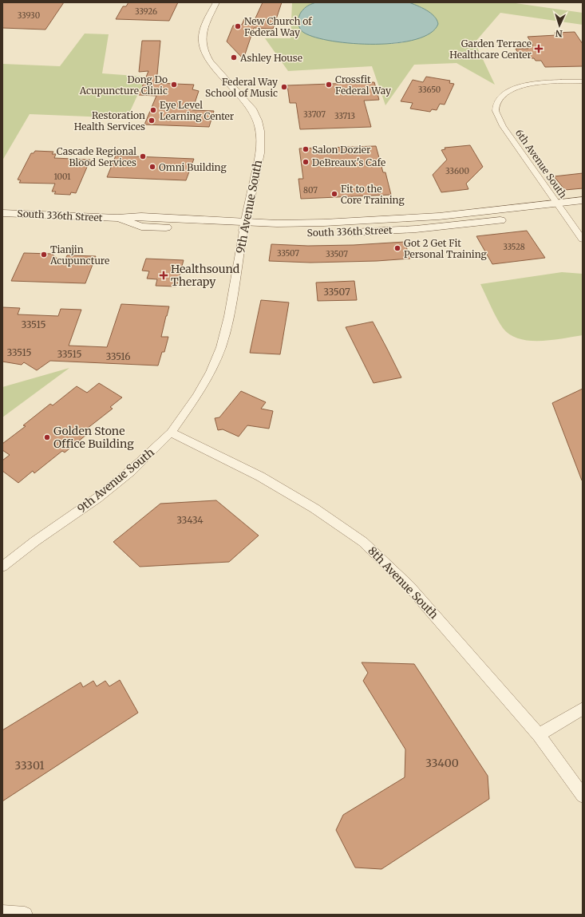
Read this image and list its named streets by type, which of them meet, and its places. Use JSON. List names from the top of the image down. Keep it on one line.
{"streets":{"main road":["South 336th Street"],"street":["6th Avenue South","9th Avenue South","8th Avenue South"]},"crossings":[["6th Avenue South","South 336th Street"],["9th Avenue South","South 336th Street"],["9th Avenue South","8th Avenue South"]],"places":{"other":["New Church of Federal Way","Ashley House","Dong Do Acupuncture Clinic","Crossfit Federal Way","Federal Way School of Music","Eye Level Learning Center","Restoration Health Services","Salon Dozier","Cascade Regional Blood Services","DeBreaux's Cafe","Omni Building","Fit to the Core Training","Got 2 Get Fit Personal Training","Tianjin Acupuncture","Golden Stone Office Building"],"health":["Garden Terrace Healthcare Center","Healthsound Therapy"]},"house_numbers":["33926","33930","33650","33707","33713","33600","1001","807","33528","33507","33507","33507","33515","33515","33515","33516","33434","33400","33301"],"north":"bottom"}
